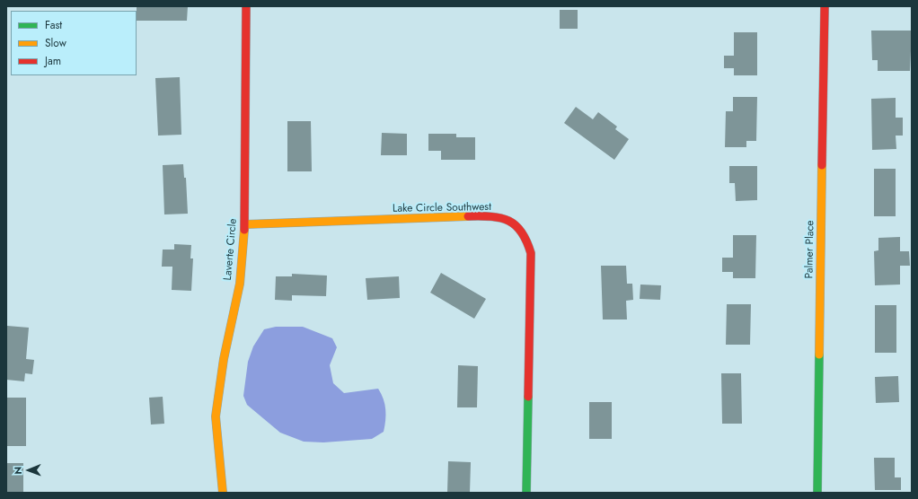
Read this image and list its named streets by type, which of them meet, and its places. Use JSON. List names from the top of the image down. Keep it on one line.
{"streets":{"street":["Lake Circle Southwest","Laverte Circle","Palmer Place"]},"crossings":[["Lake Circle Southwest","Laverte Circle"]],"legend":["Fast","Slow","Jam"],"north":"left"}
